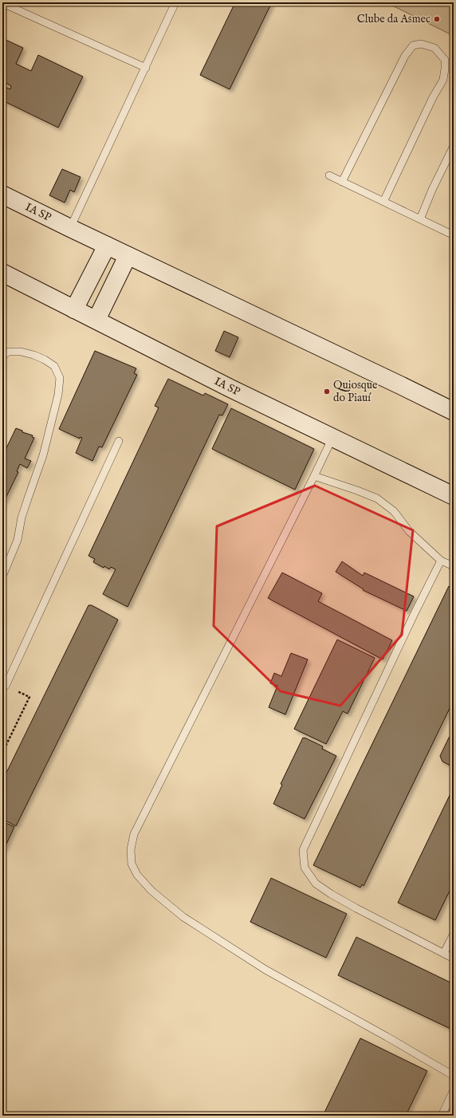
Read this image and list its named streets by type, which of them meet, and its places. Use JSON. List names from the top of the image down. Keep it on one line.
{"streets":{"street":["IA SP"]},"places":["Clube da Asmec","Quiosque do Piauí"]}
